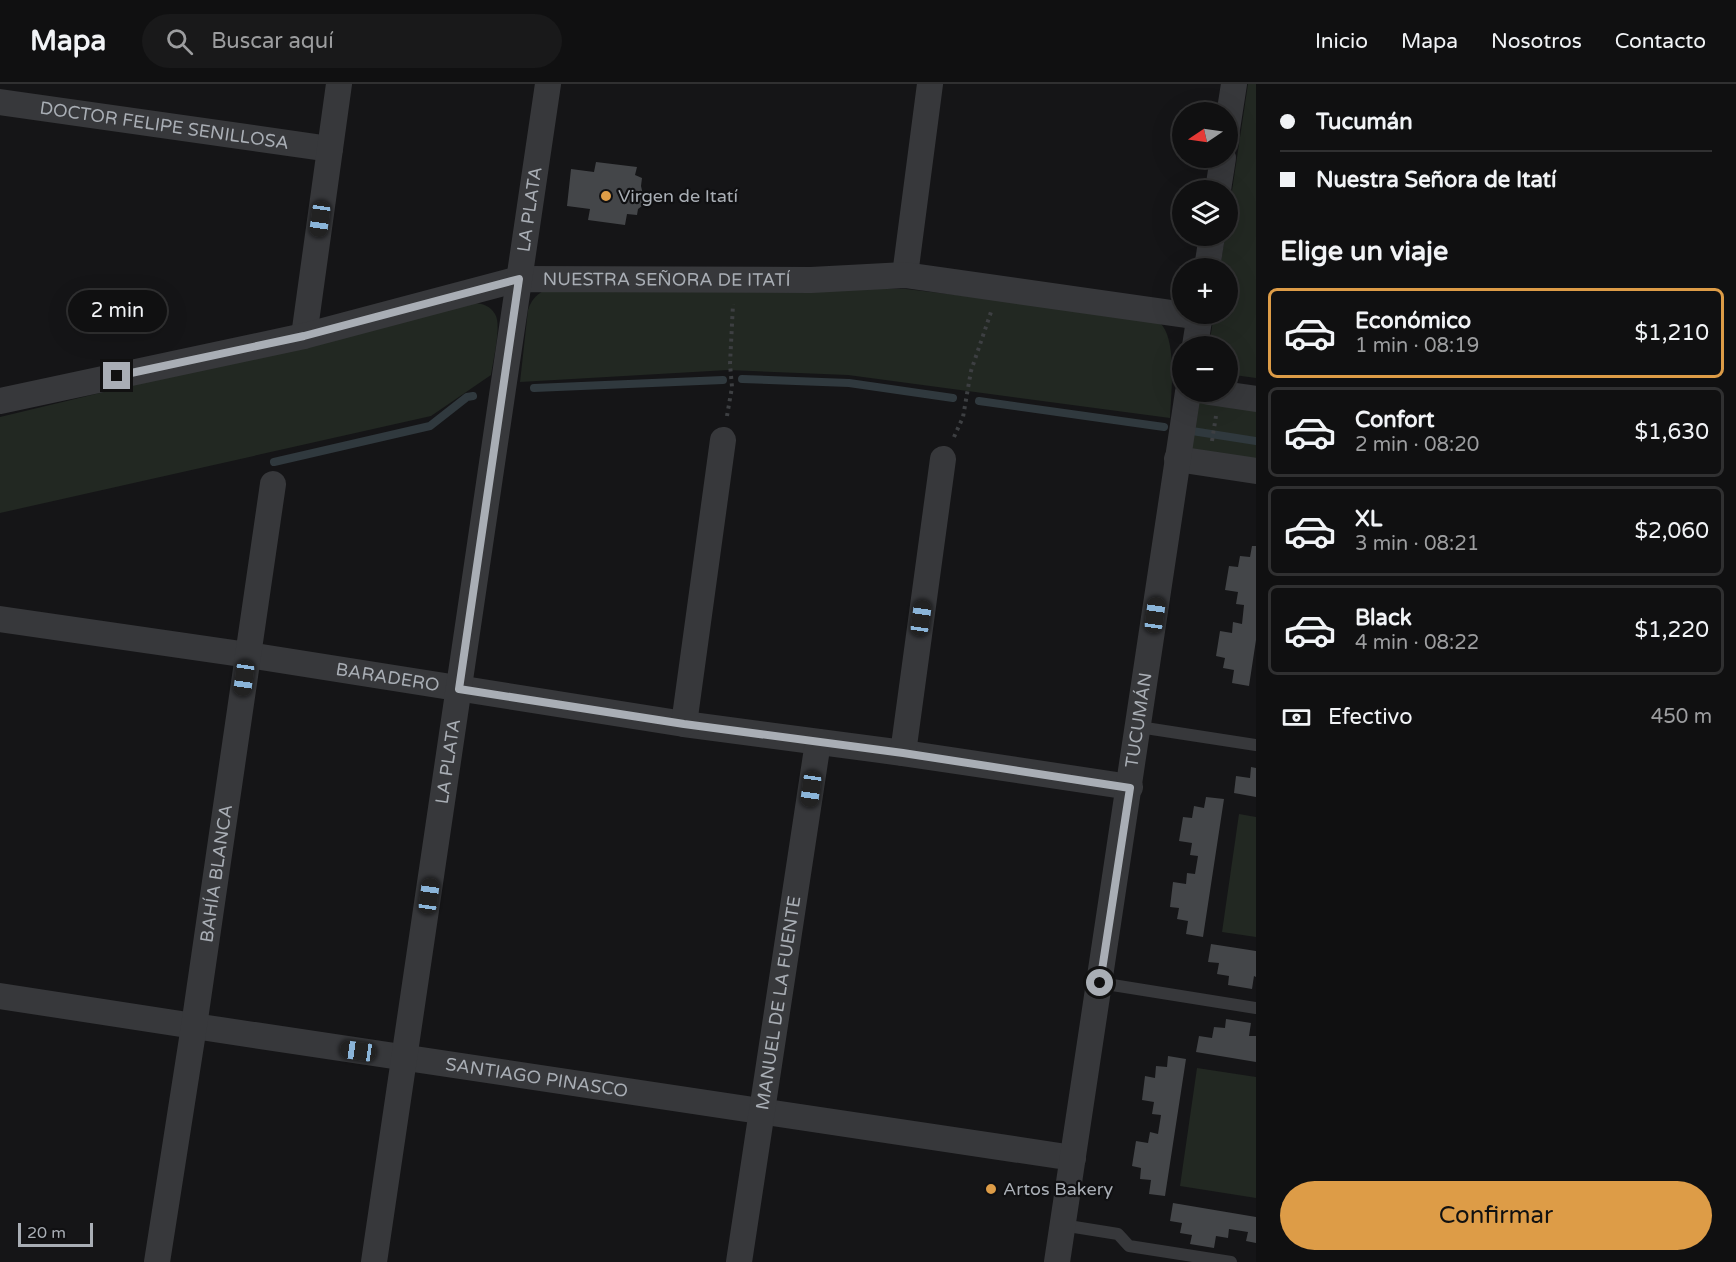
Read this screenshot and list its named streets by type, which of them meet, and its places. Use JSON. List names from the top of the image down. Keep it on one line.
{"streets":{"street":["DOCTOR FELIPE SENILLOSA","LA PLATA","NUESTRA SEÑORA DE ITATÍ","BARADERO","TUCUMÁN","BAHÍA BLANCA","MANUEL DE LA FUENTE","SANTIAGO PINASCO"]},"crossings":[["LA PLATA","NUESTRA SEÑORA DE ITATÍ"],["LA PLATA","BARADERO"],["LA PLATA","SANTIAGO PINASCO"],["BARADERO","TUCUMÁN"],["BARADERO","BAHÍA BLANCA"],["BARADERO","MANUEL DE LA FUENTE"],["TUCUMÁN","SANTIAGO PINASCO"],["BAHÍA BLANCA","SANTIAGO PINASCO"],["MANUEL DE LA FUENTE","SANTIAGO PINASCO"]],"places":["Virgen de Itatí","Artos Bakery"],"scale_bar":"20 m","north":"left","page":{"header":"Mapa","search":"Buscar aquí","nav":["Inicio","Mapa","Nosotros","Contacto"],"banner":["Tucumán","Nuestra Señora de Itatí"],"map_buttons":["+","−"],"heading":"Elige un viaje","list":[{"name":"Económico","note":"1 min · 08:19","value":"$1,210"},{"name":"Confort","note":"2 min · 08:20","value":"$1,630"},{"name":"XL","note":"3 min · 08:21","value":"$2,060"},{"name":"Black","note":"4 min · 08:22","value":"$1,220"}],"bubble":"2 min","pay":["Efectivo","450 m"],"buttons":"Confirmar","scale":"20 m"}}
